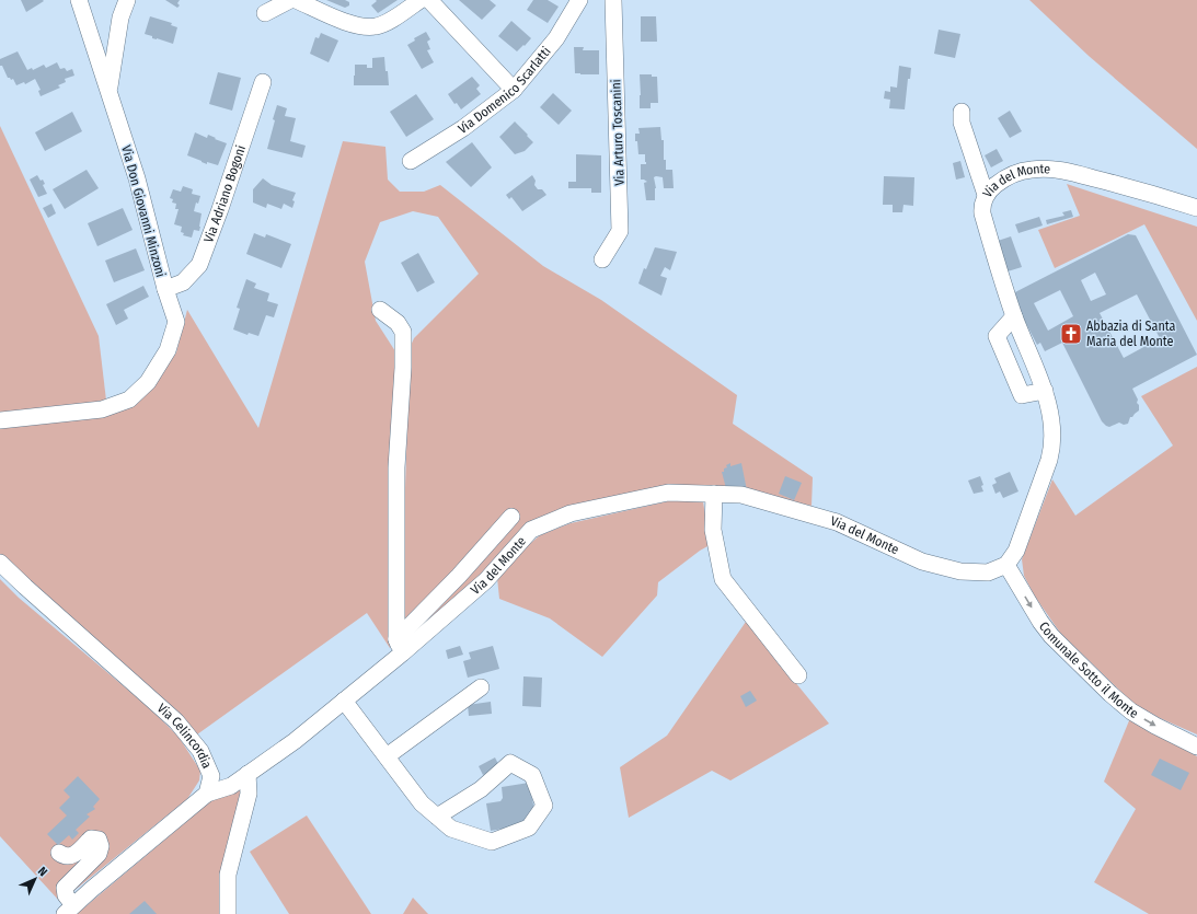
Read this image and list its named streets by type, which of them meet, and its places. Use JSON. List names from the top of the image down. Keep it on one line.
{"streets":{"street":["Via Domenico Scarlatti","Via Arturo Toscanini","Via del Monte","Via Adriano Bogoni","Via Don Giovanni Minzoni","Comunale Sotto il Monte","Via Celincordia"]},"crossings":[["Via del Monte","Comunale Sotto il Monte"],["Via del Monte","Via Celincordia"],["Via Adriano Bogoni","Via Don Giovanni Minzoni"]],"one_way":["Comunale Sotto il Monte"],"places":{"church":["Abbazia di Santa Maria del Monte"]},"north":"top right"}
